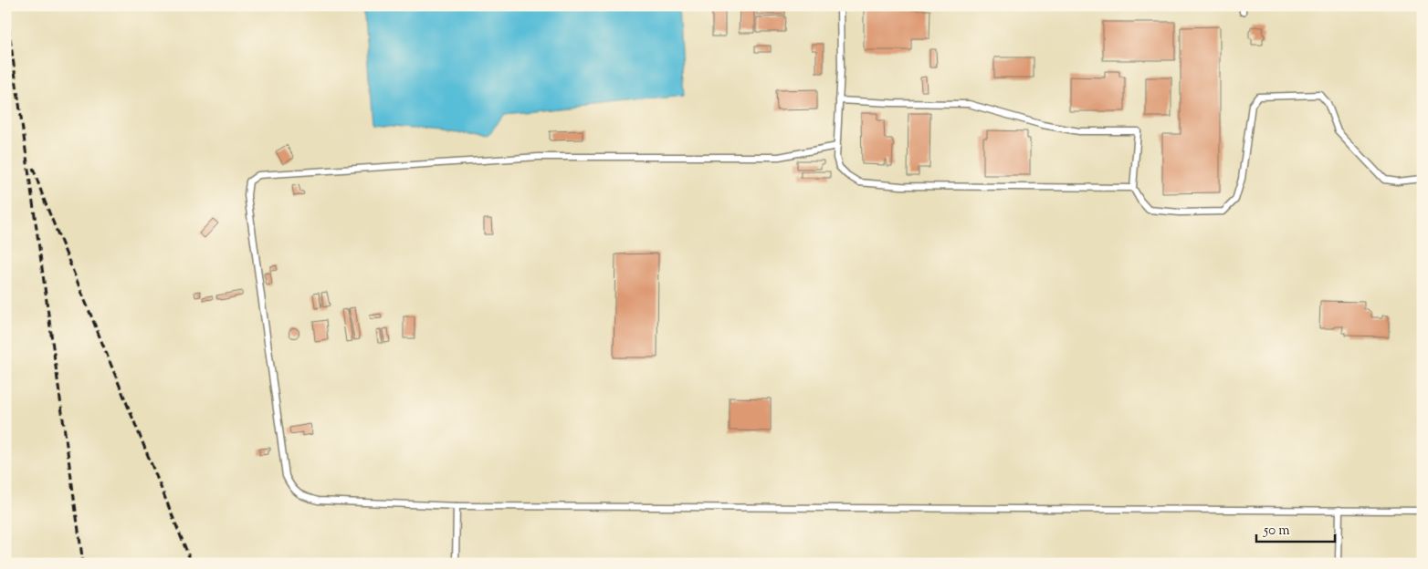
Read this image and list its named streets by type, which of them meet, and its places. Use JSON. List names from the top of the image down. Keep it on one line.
{"scale_bar":"50 m"}
